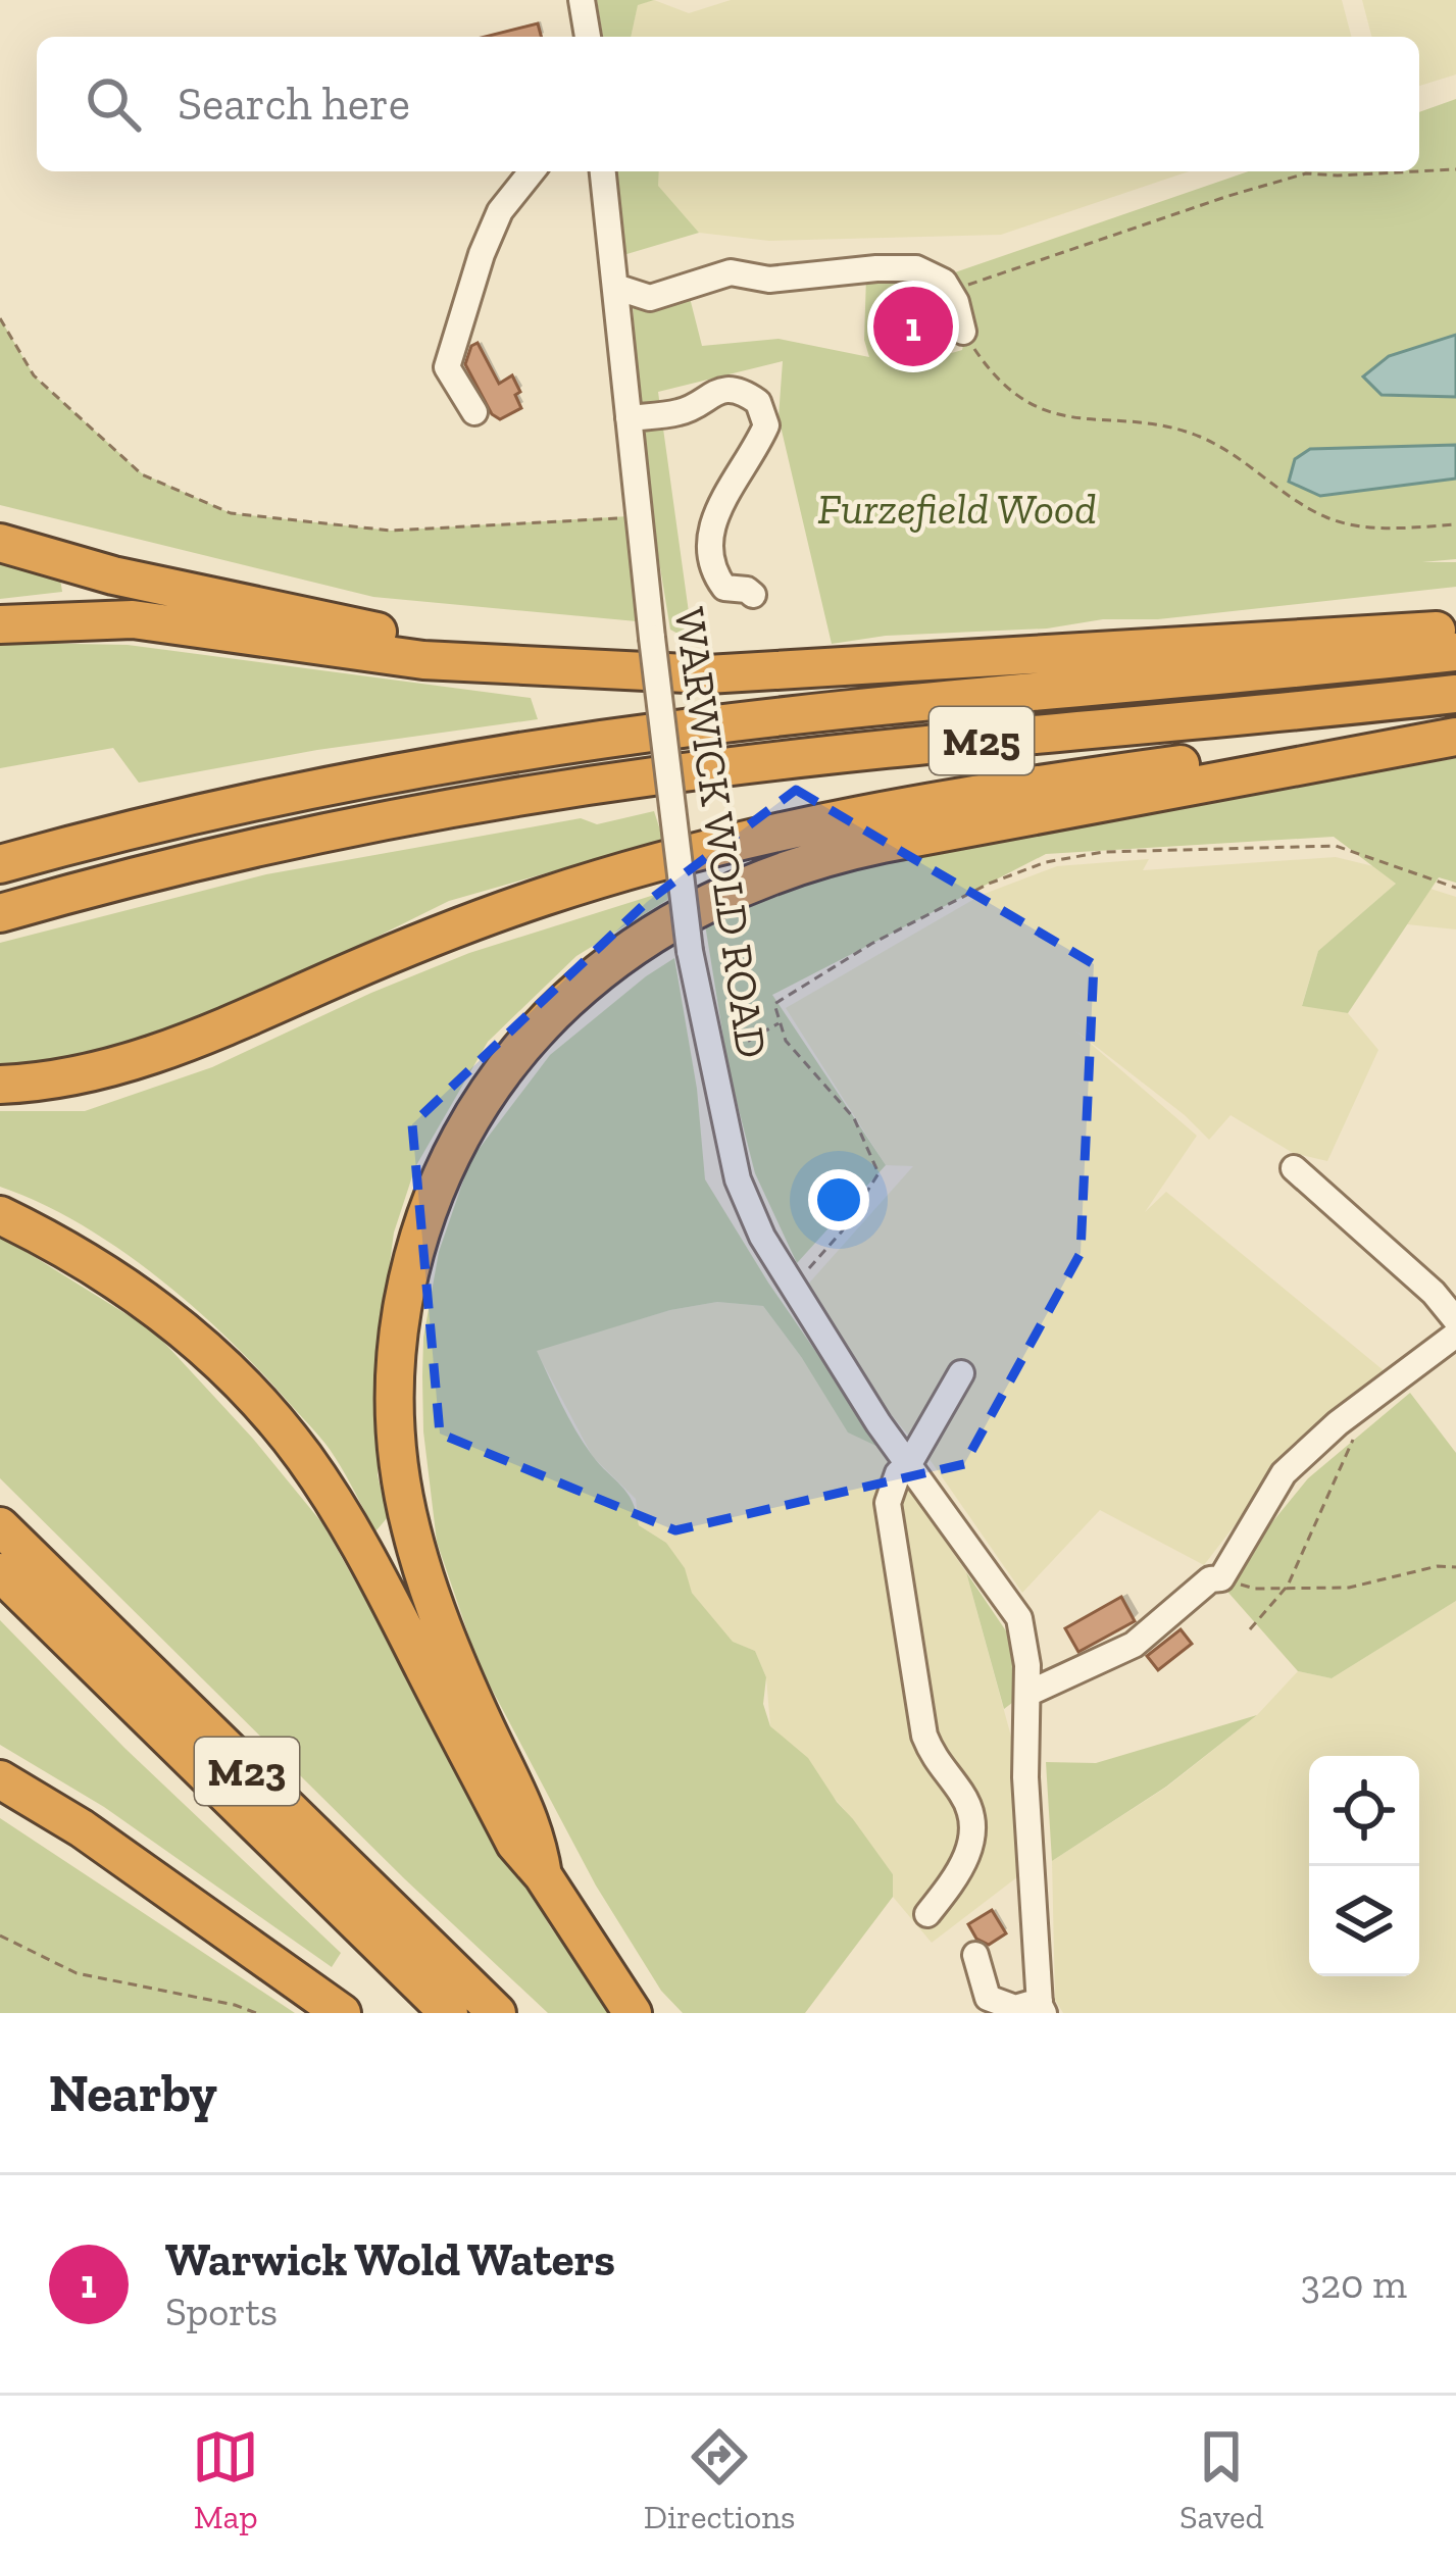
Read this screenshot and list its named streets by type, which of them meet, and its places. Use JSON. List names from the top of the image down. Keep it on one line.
{"streets":{"highway":["M25","M23"],"street":["WARWICK WOLD ROAD"]},"parks":["Furzefield Wood"],"page":{"search":"Search here","pins":"1","heading":"Nearby","list":[{"mark":"1","name":"Warwick Wold Waters","note":"Sports","value":"320 m"}],"nav":["Map","Directions","Saved"]}}
